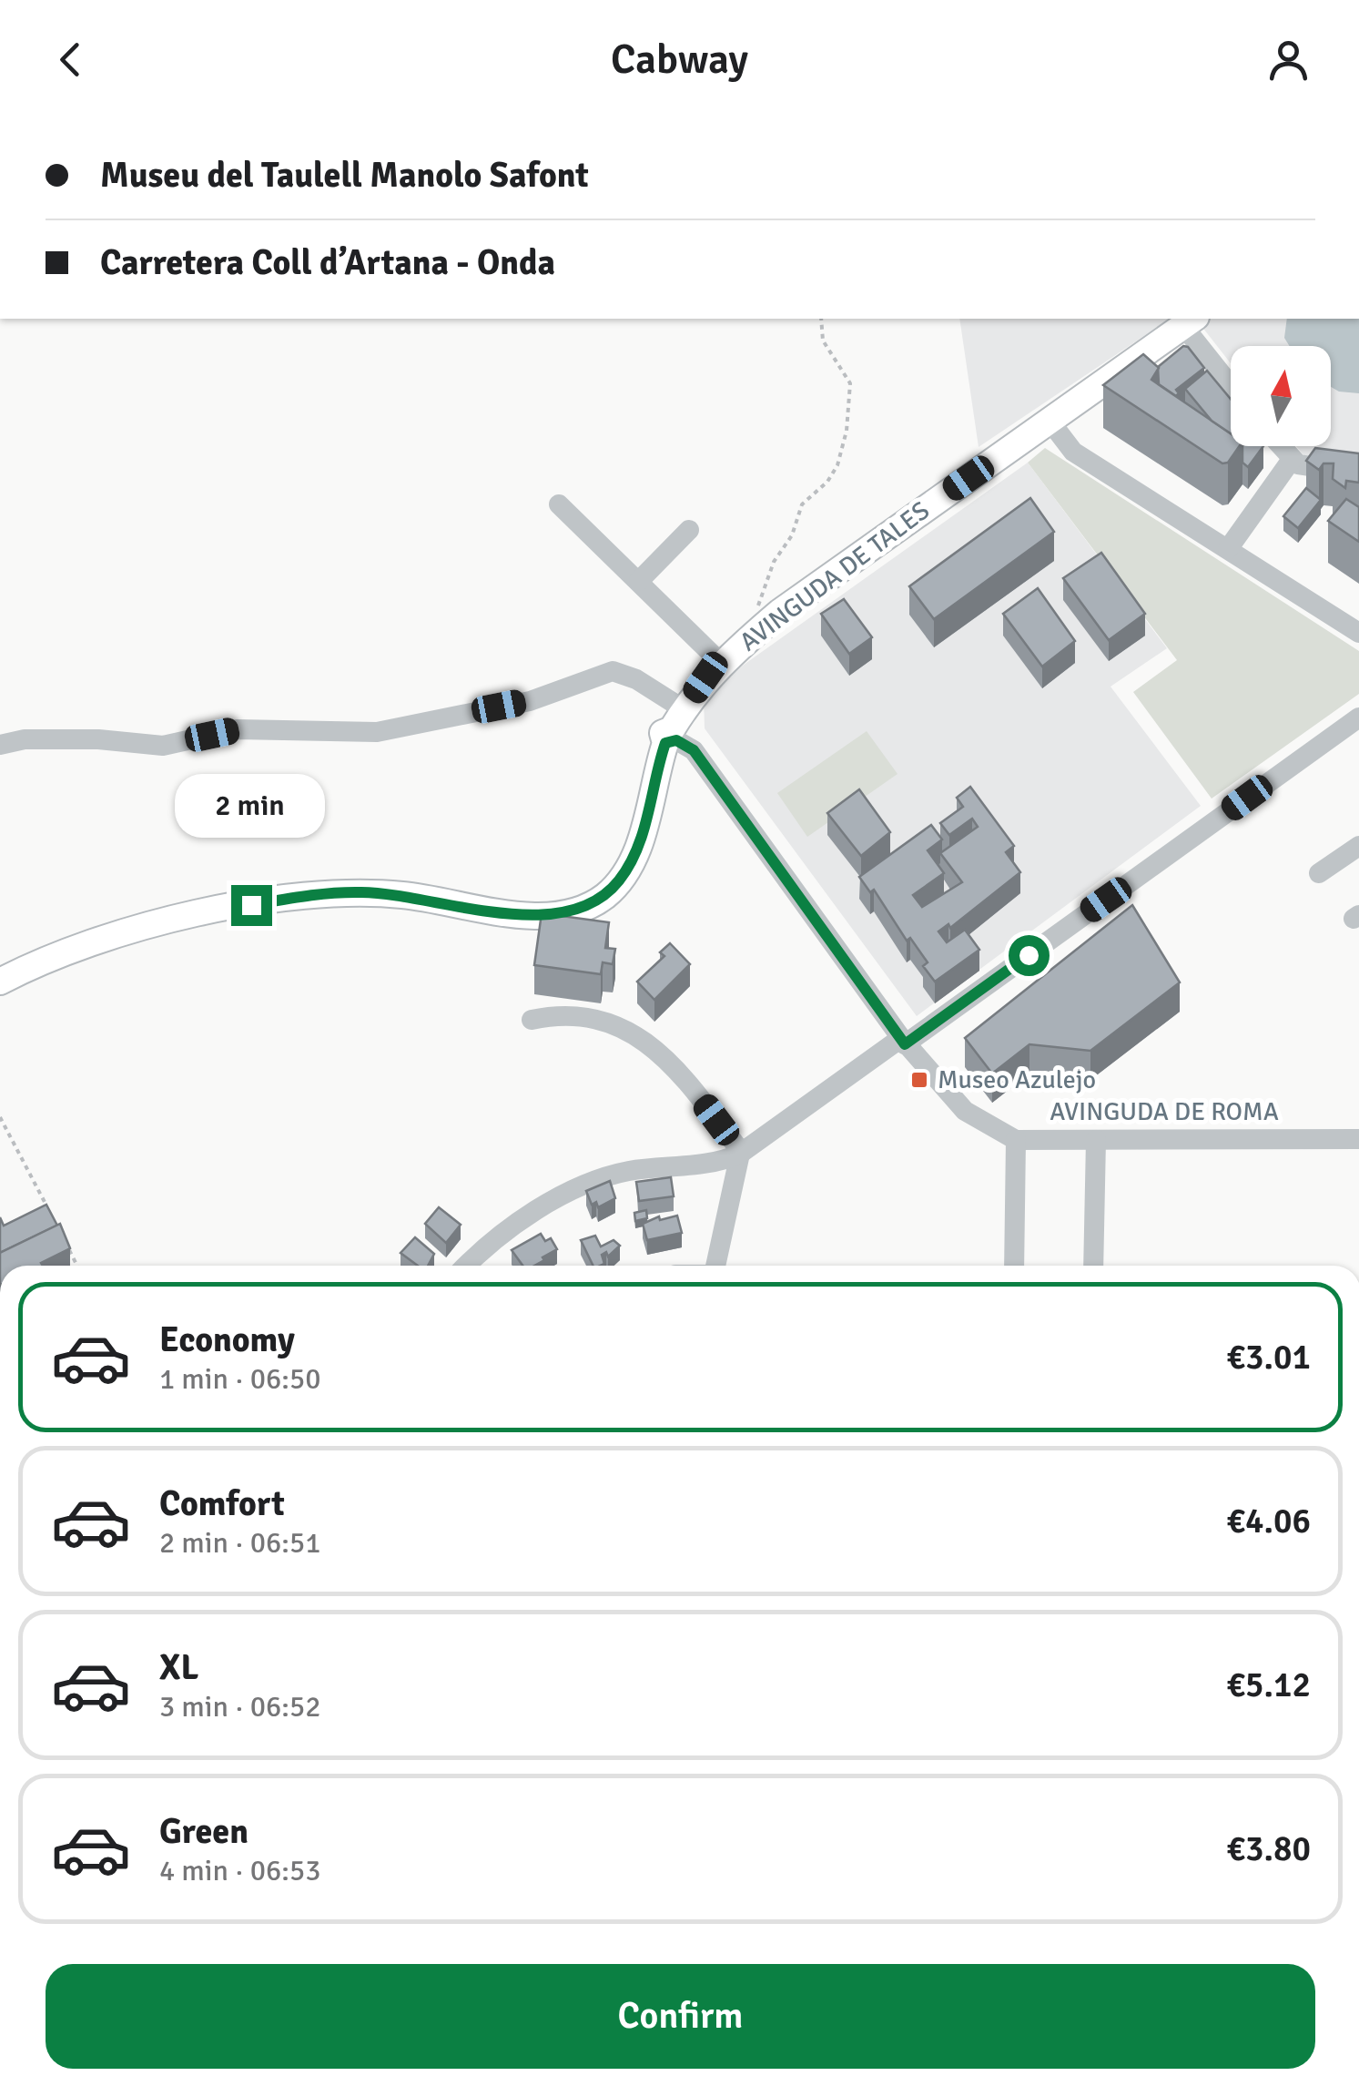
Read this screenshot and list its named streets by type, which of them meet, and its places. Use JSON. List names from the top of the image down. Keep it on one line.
{"streets":{"main road":["AVINGUDA DE TALES"],"street":["AVINGUDA DE ROMA"]},"crossings":[["AVINGUDA DE TALES","AVINGUDA DE ROMA"]],"places":{"transit":["Museo Azulejo"]},"north":"top","page":{"header":"Cabway","banner":["Museu del Taulell Manolo Safont","Carretera Coll d’Artana - Onda"],"bubble":"2 min","list":[{"name":"Economy","note":"1 min · 06:50","value":"€3.01"},{"name":"Comfort","note":"2 min · 06:51","value":"€4.06"},{"name":"XL","note":"3 min · 06:52","value":"€5.12"},{"name":"Green","note":"4 min · 06:53","value":"€3.80"}],"buttons":"Confirm"}}
